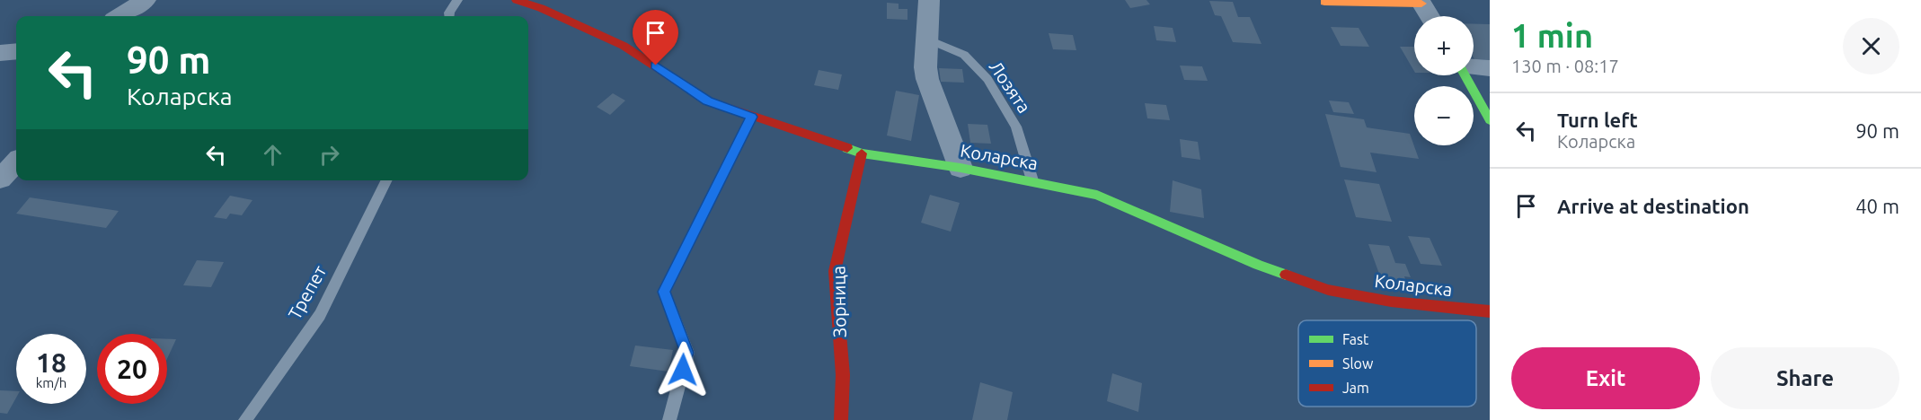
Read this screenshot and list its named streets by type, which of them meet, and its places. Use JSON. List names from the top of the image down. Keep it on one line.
{"streets":{"street":["Коларска","Зорница"],"lane":["Лозята","Трепет"]},"crossings":[["Лозята","Коларска"],["Коларска","Зорница"]],"legend":["Fast","Slow","Jam"],"page":{"heading":["1 min","130 m · 08:17"],"map_buttons":["+","−"],"turn":["90 m","Коларска"],"list":[{"name":"Turn left","note":"Коларска","value":"90 m"},{"name":"Arrive at destination","value":"40 m"}],"speed":"18 km/h","limit":"20","buttons":["Exit","Share"]}}
